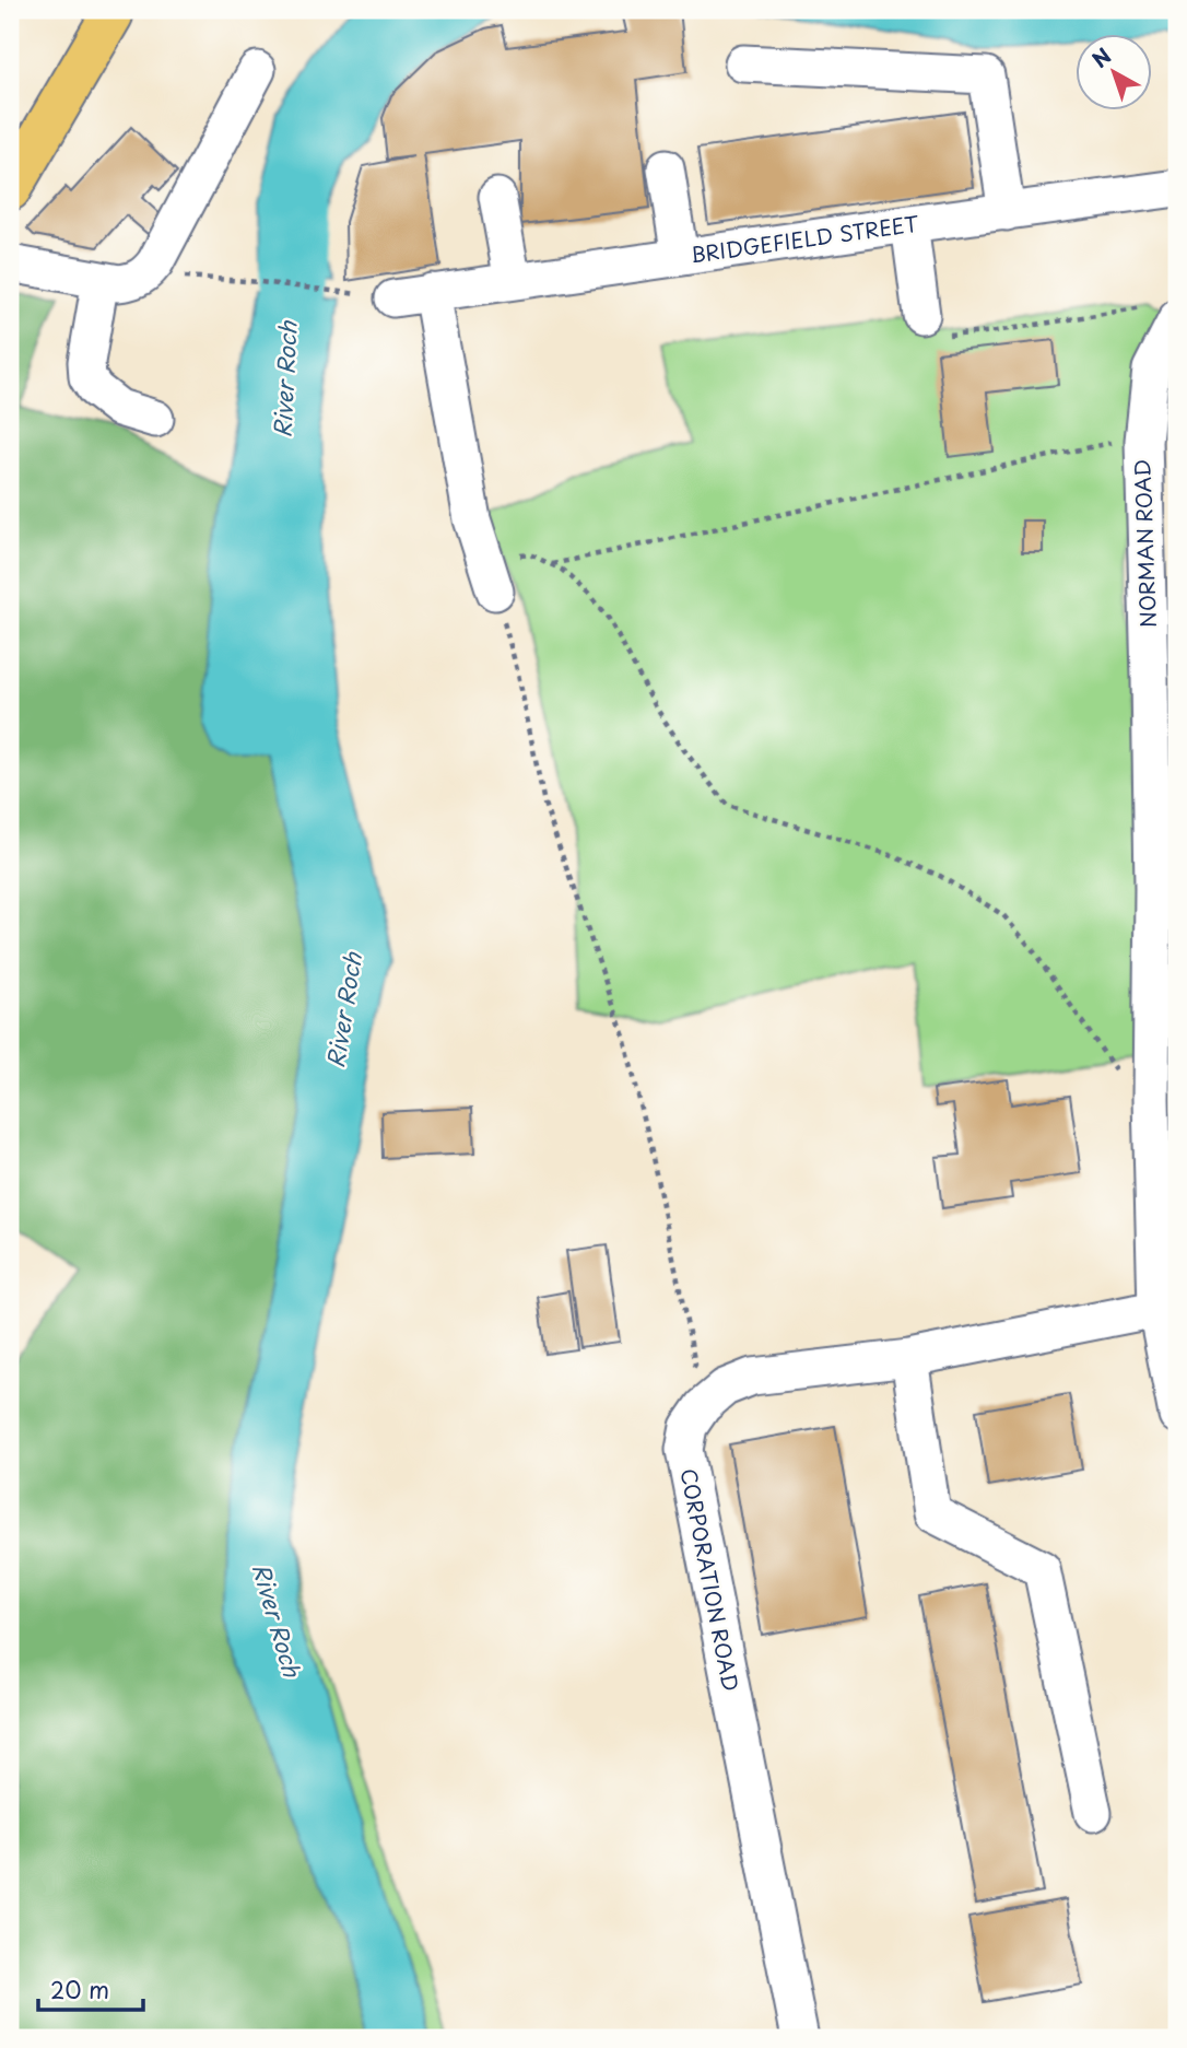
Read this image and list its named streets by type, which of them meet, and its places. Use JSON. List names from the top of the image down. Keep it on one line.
{"streets":{"street":["BRIDGEFIELD STREET","NORMAN ROAD","CORPORATION ROAD"]},"crossings":[["NORMAN ROAD","CORPORATION ROAD"]],"water":["River Roch"],"scale_bar":"20 m","north":"top left"}
